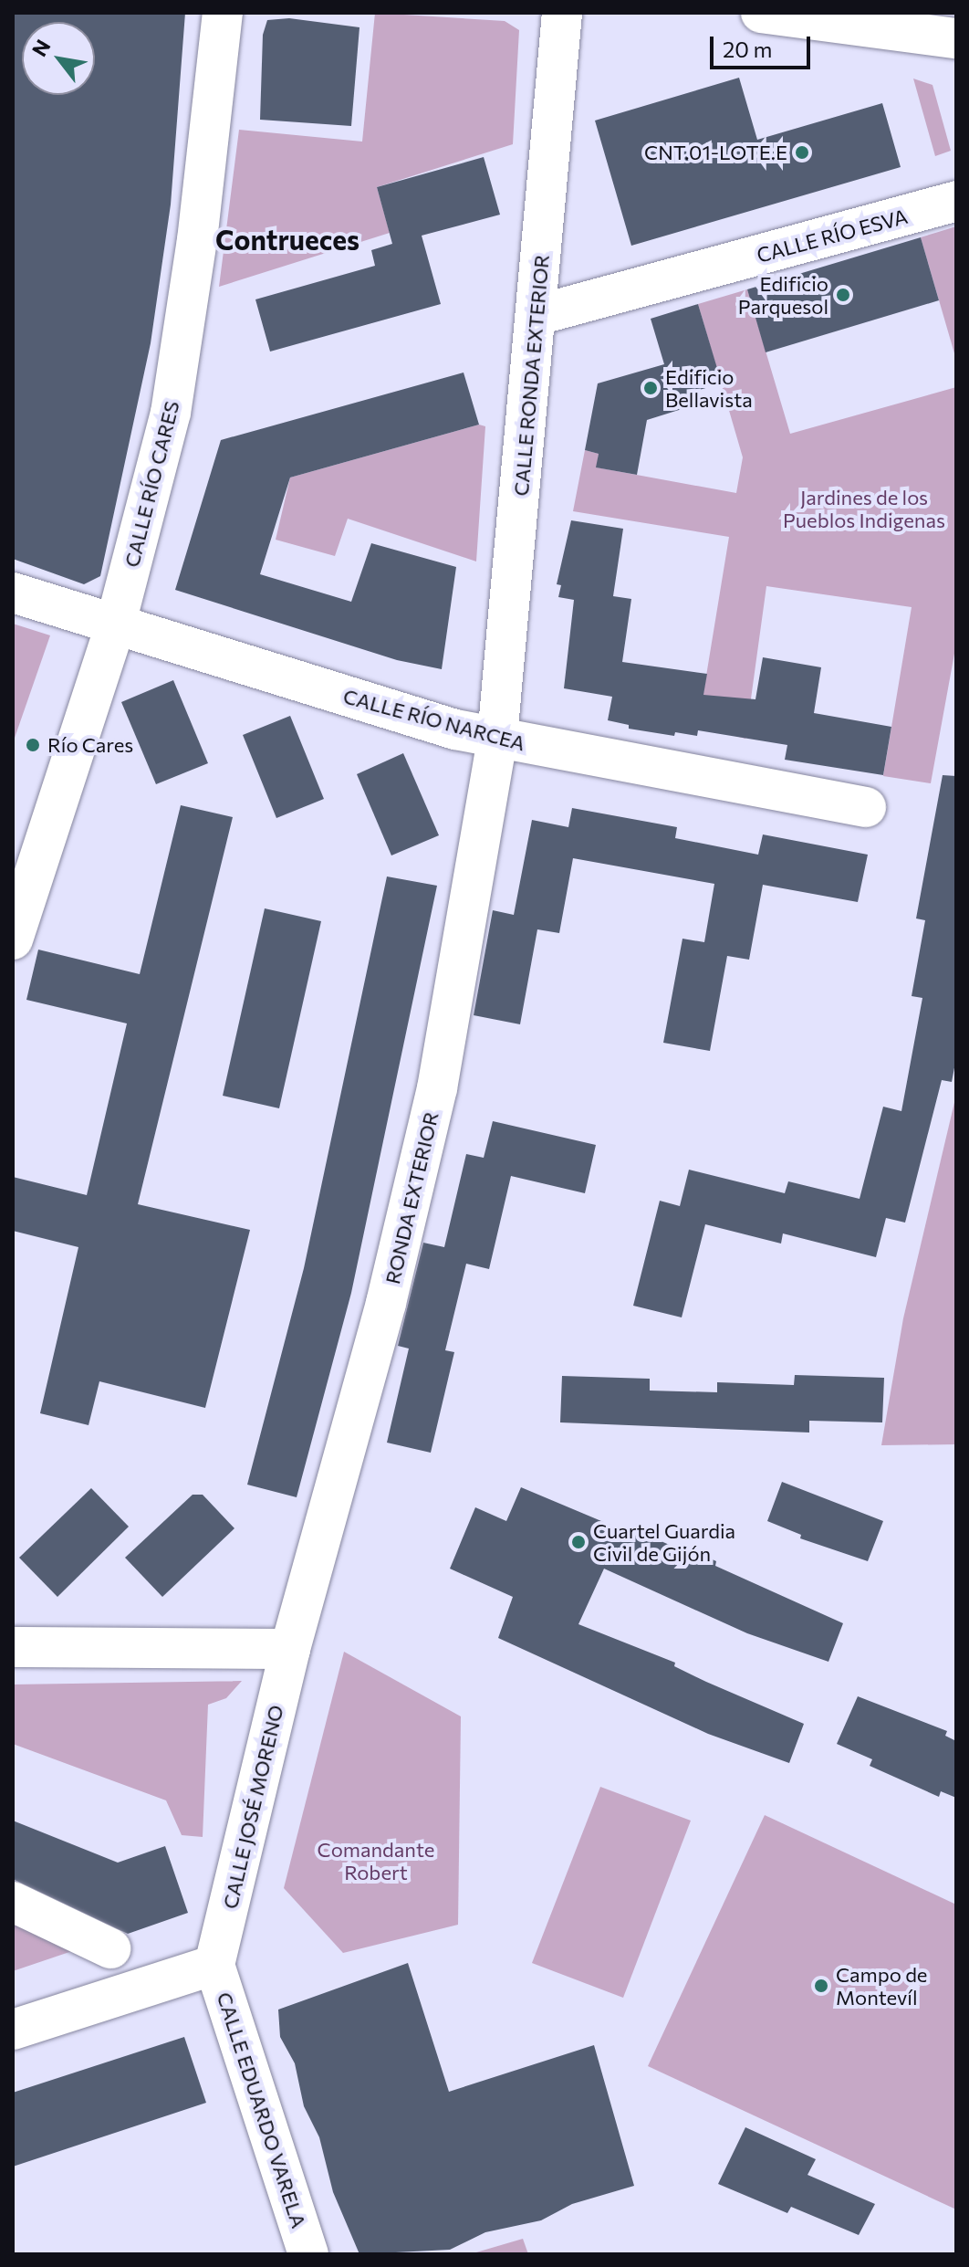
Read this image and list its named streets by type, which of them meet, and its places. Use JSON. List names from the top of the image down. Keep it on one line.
{"streets":{"street":["CALLE RÍO ESVA","CALLE RONDA EXTERIOR","CALLE RÍO CARES","CALLE RÍO NARCEA","RONDA EXTERIOR","CALLE JOSÉ MORENO","CALLE EDUARDO VARELA"]},"crossings":[["CALLE RÍO ESVA","CALLE RONDA EXTERIOR"],["CALLE RONDA EXTERIOR","CALLE RÍO NARCEA"],["CALLE RONDA EXTERIOR","RONDA EXTERIOR"],["CALLE RÍO CARES","CALLE RÍO NARCEA"],["CALLE RÍO NARCEA","RONDA EXTERIOR"],["RONDA EXTERIOR","CALLE JOSÉ MORENO"],["CALLE JOSÉ MORENO","CALLE EDUARDO VARELA"]],"districts":["Contrueces"],"parks":["Jardines de los Pueblos Indigenas","Comandante Robert"],"places":["CNT.01-LOTE.E","Edificio Parquesol","Edificio Bellavista","Río Cares","Cuartel Guardia Civil de Gijón","Campo de Montevíl"],"scale_bar":"20 m","north":"top left"}
